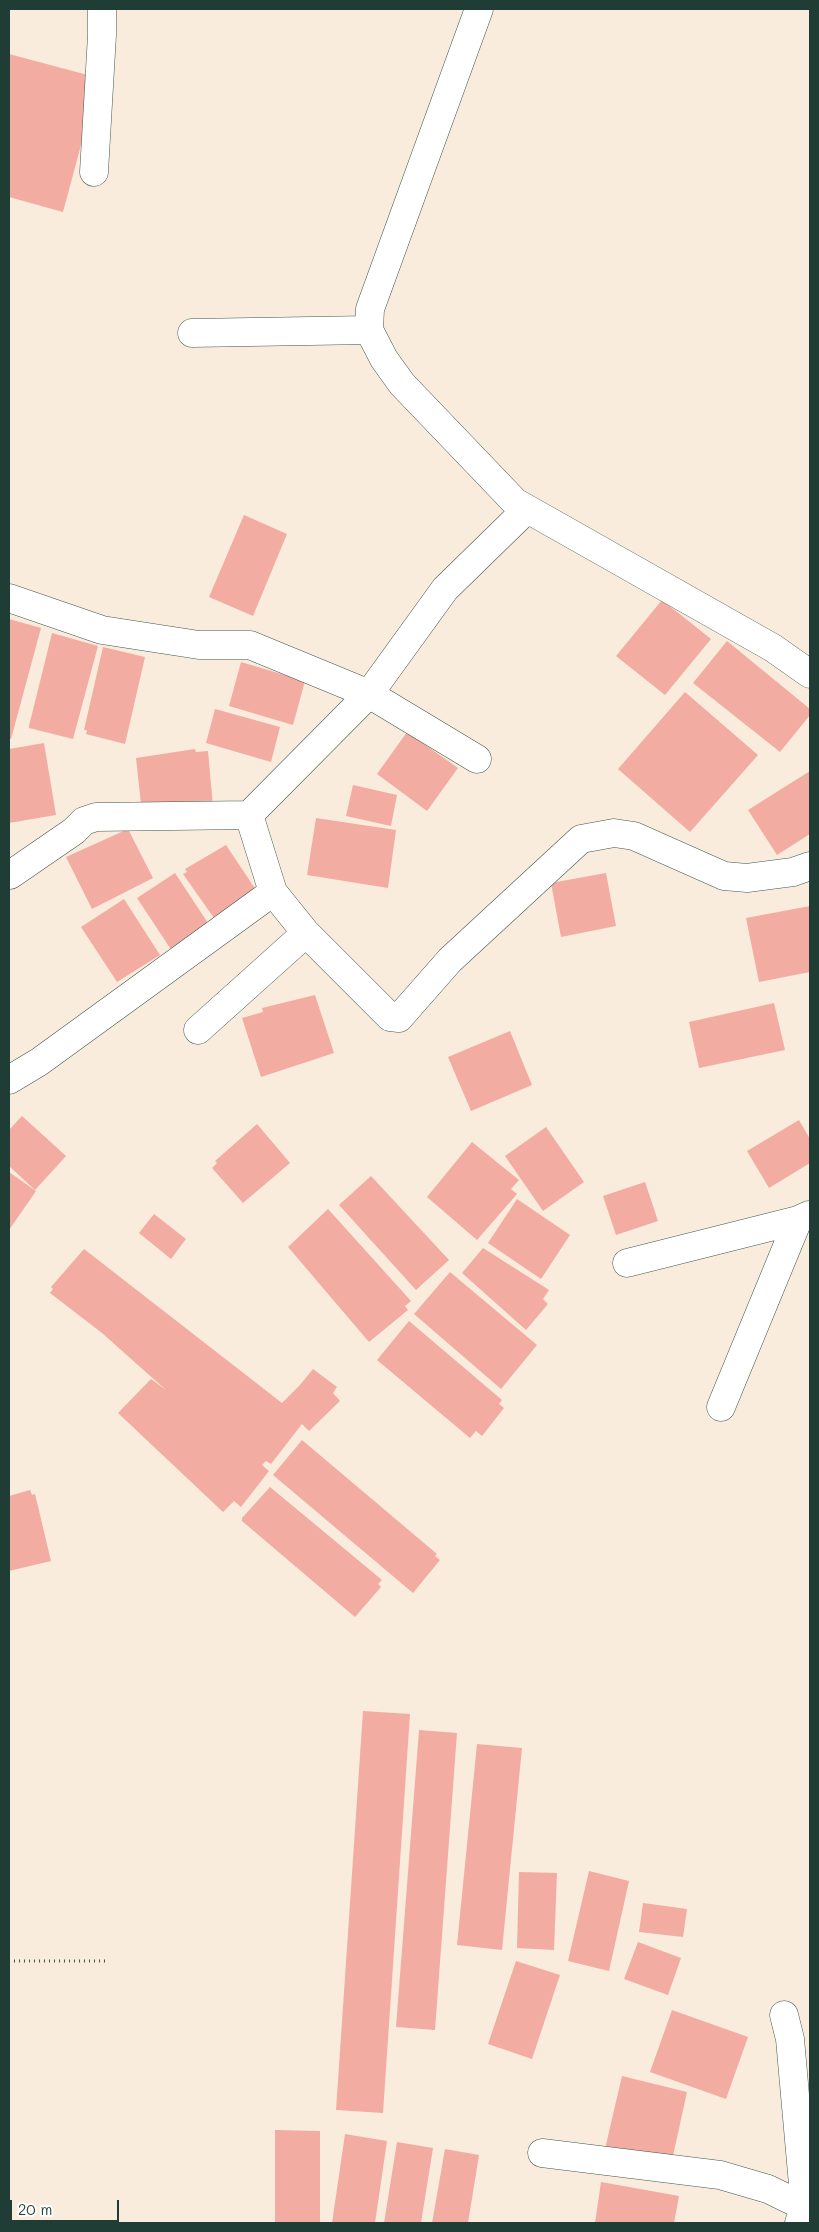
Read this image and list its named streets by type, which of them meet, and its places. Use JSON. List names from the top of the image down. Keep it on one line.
{"scale_bar":"20 m"}
